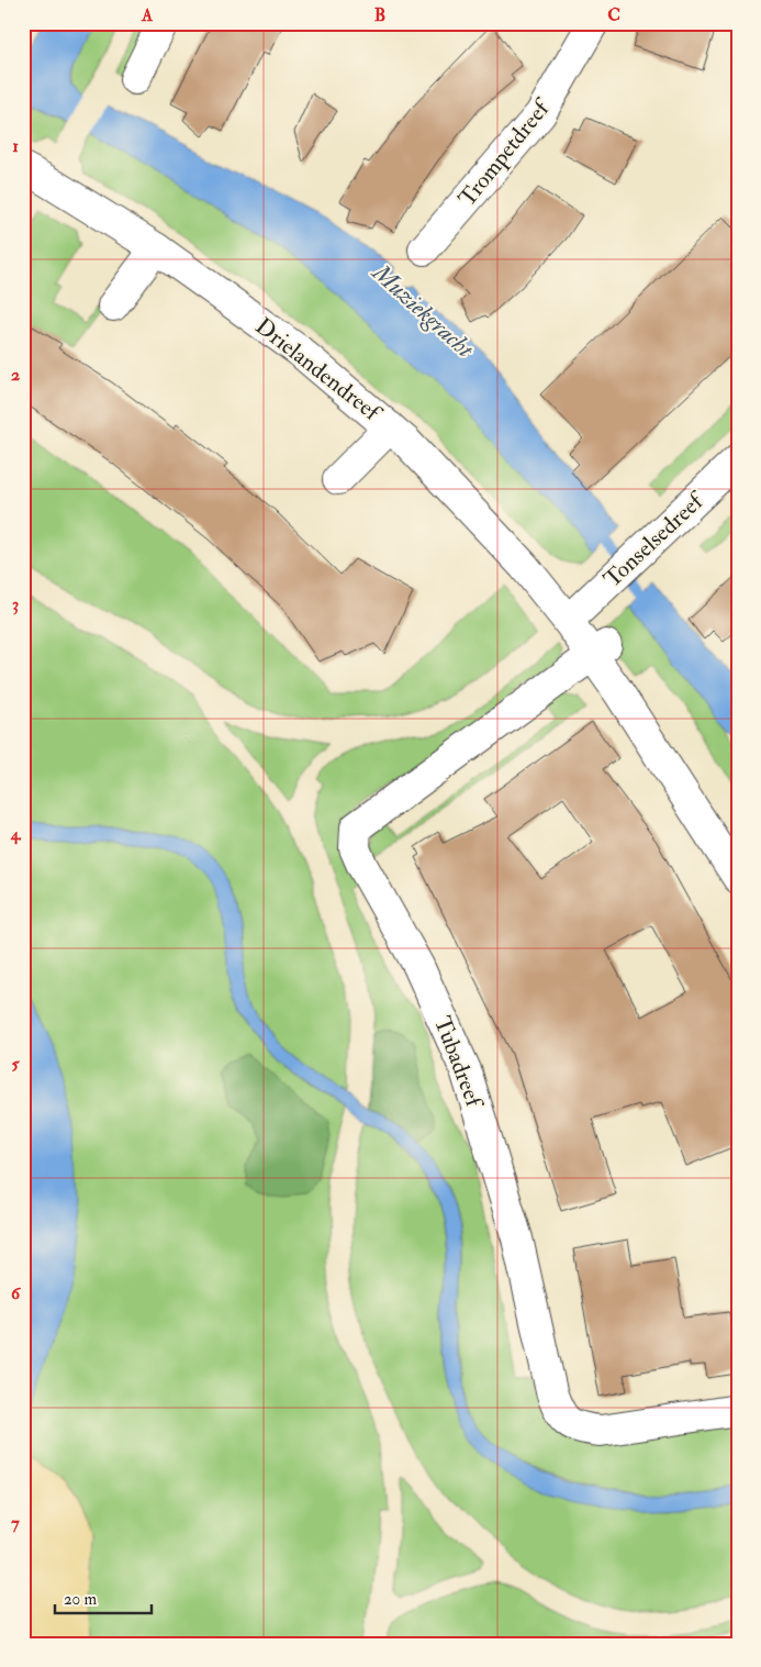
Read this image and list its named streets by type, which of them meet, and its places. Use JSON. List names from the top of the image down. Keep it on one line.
{"streets":{"street":["Trompetdreef","Drielandendreef","Tonselsedreef","Tubadreef"]},"crossings":[["Drielandendreef","Tonselsedreef"]],"water":["Muziekgracht"],"scale_bar":"20 m","grid":{"columns":["A","B","C"],"rows":["1","2","3","4","5","6","7"]}}
